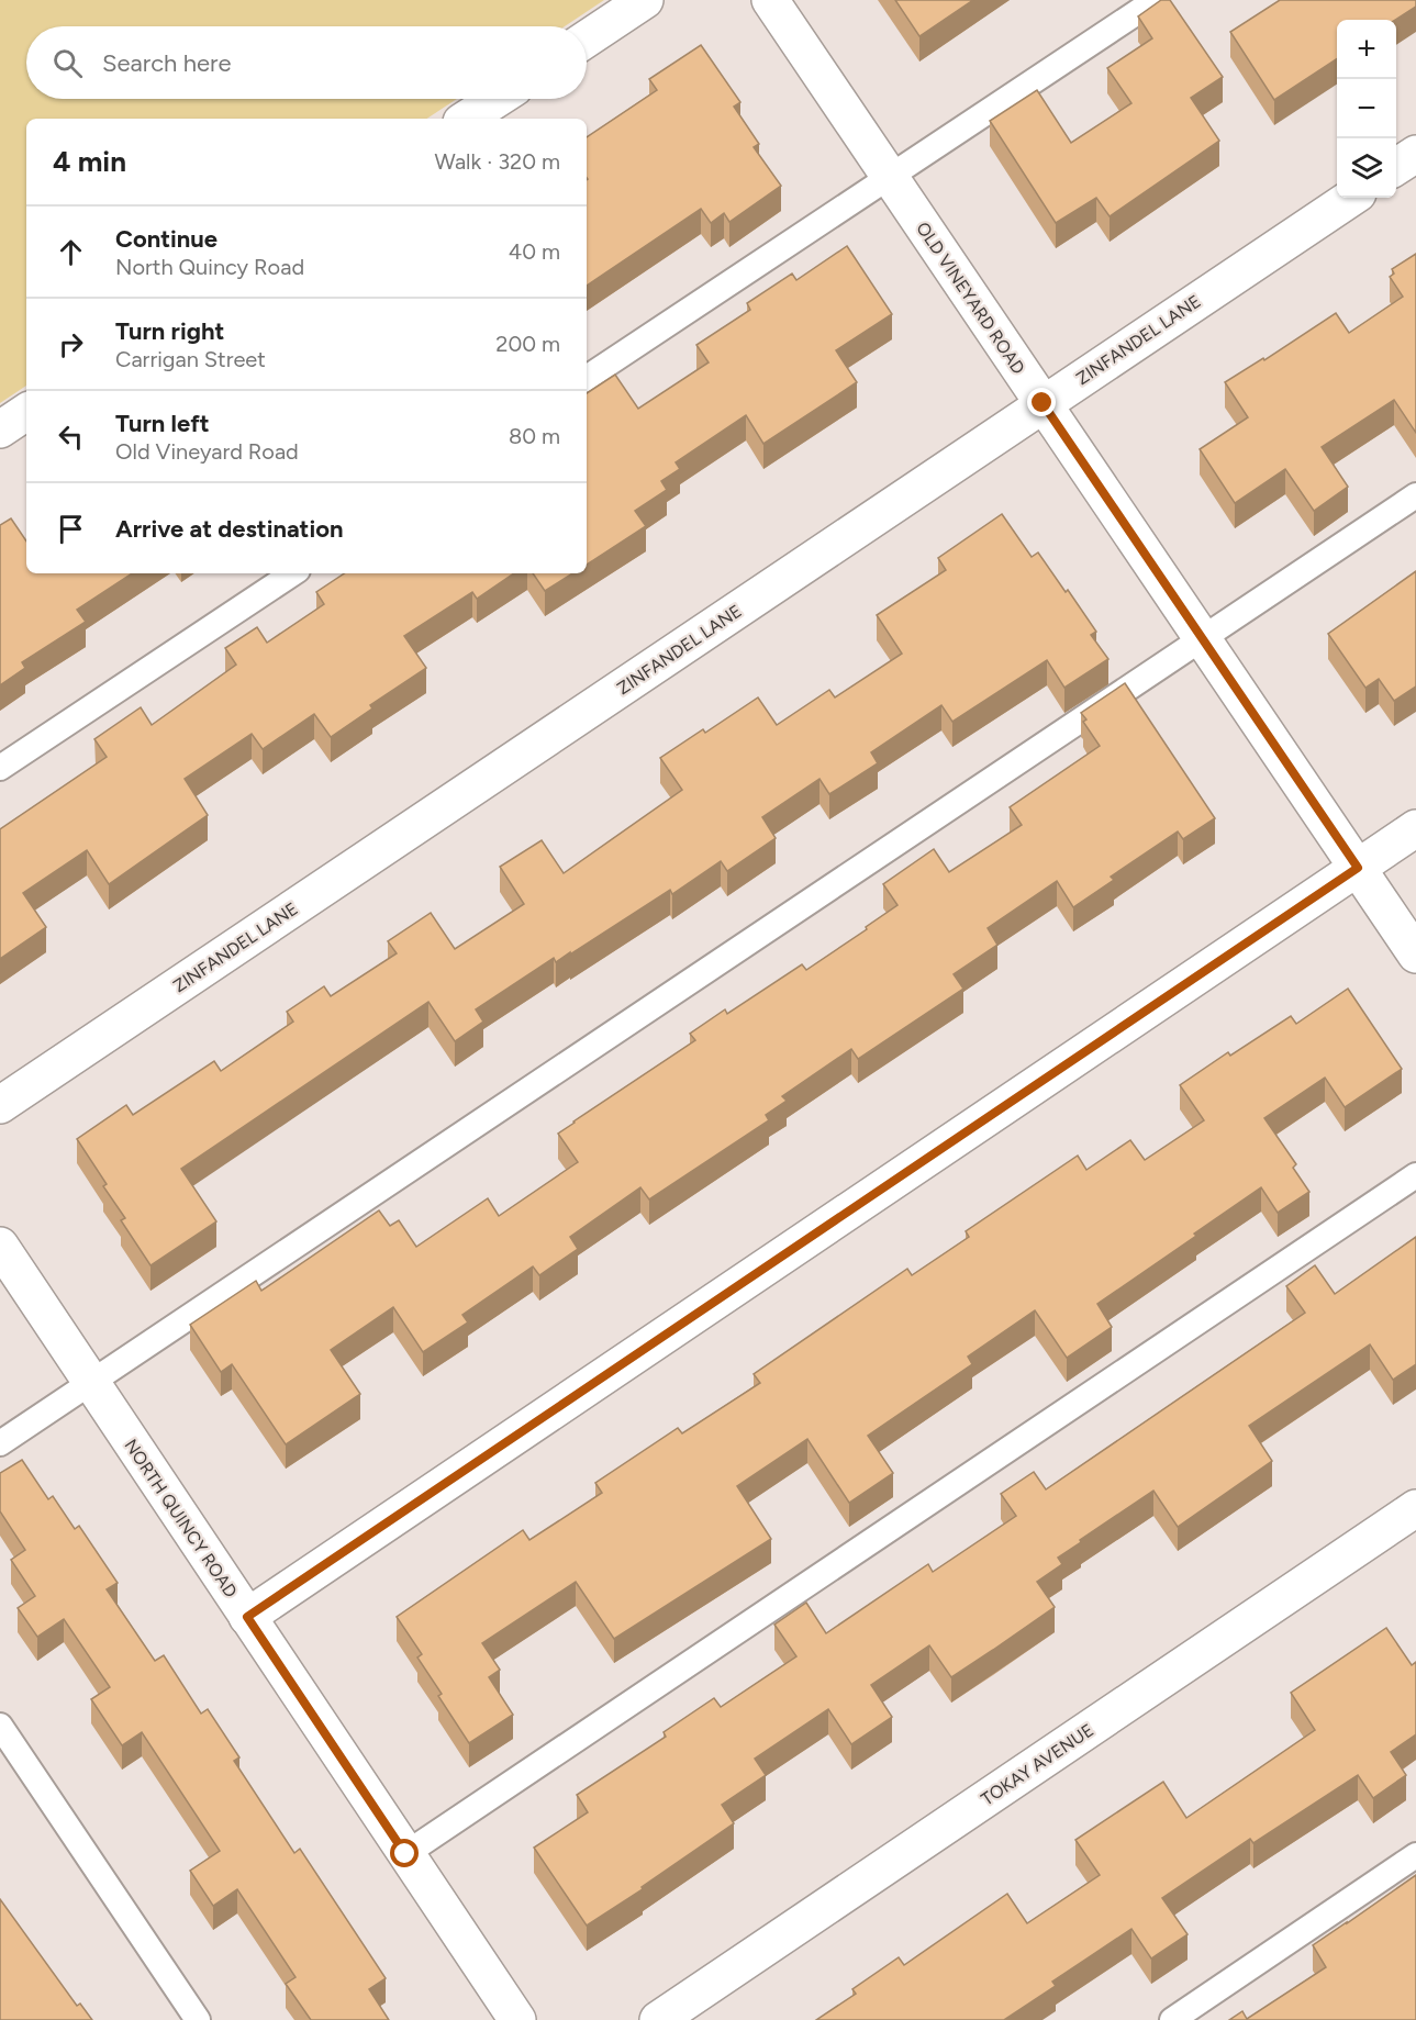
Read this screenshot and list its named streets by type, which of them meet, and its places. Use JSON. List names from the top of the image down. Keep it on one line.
{"streets":{"street":["OLD VINEYARD ROAD","ZINFANDEL LANE","NORTH QUINCY ROAD","TOKAY AVENUE"]},"crossings":[["OLD VINEYARD ROAD","ZINFANDEL LANE"]],"page":{"map_buttons":["+","−"],"search":"Search here","heading":["4 min","Walk · 320 m"],"list":[["Continue","North Quincy Road","40 m"],["Turn right","Carrigan Street","200 m"],["Turn left","Old Vineyard Road","80 m"],"Arrive at destination"]}}
